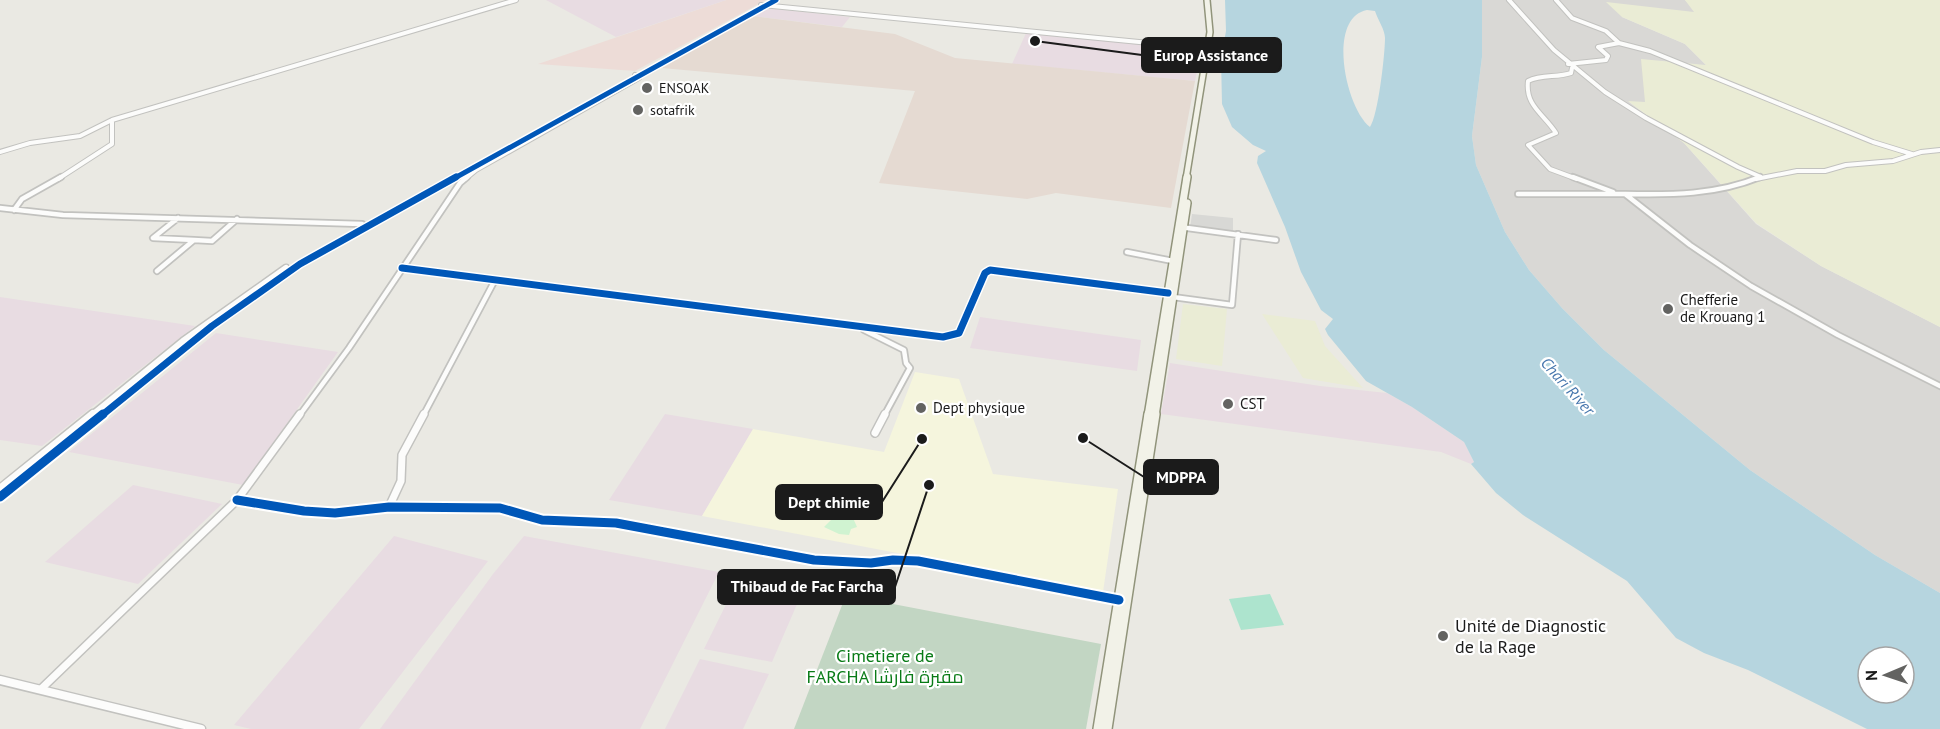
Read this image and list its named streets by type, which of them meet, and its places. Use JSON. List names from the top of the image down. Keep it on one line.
{"water":["Chari River"],"parks":["Cimetiere de FARCHA مقبرة فارشا"],"places":["Europ Assistance","ENSOAK","sotafrik","Chefferie de Krouang 1","CST","Dept physique","MDPPA","Dept chimie","Thibaud de Fac Farcha","Unité de Diagnostic de la Rage"],"north":"left"}
